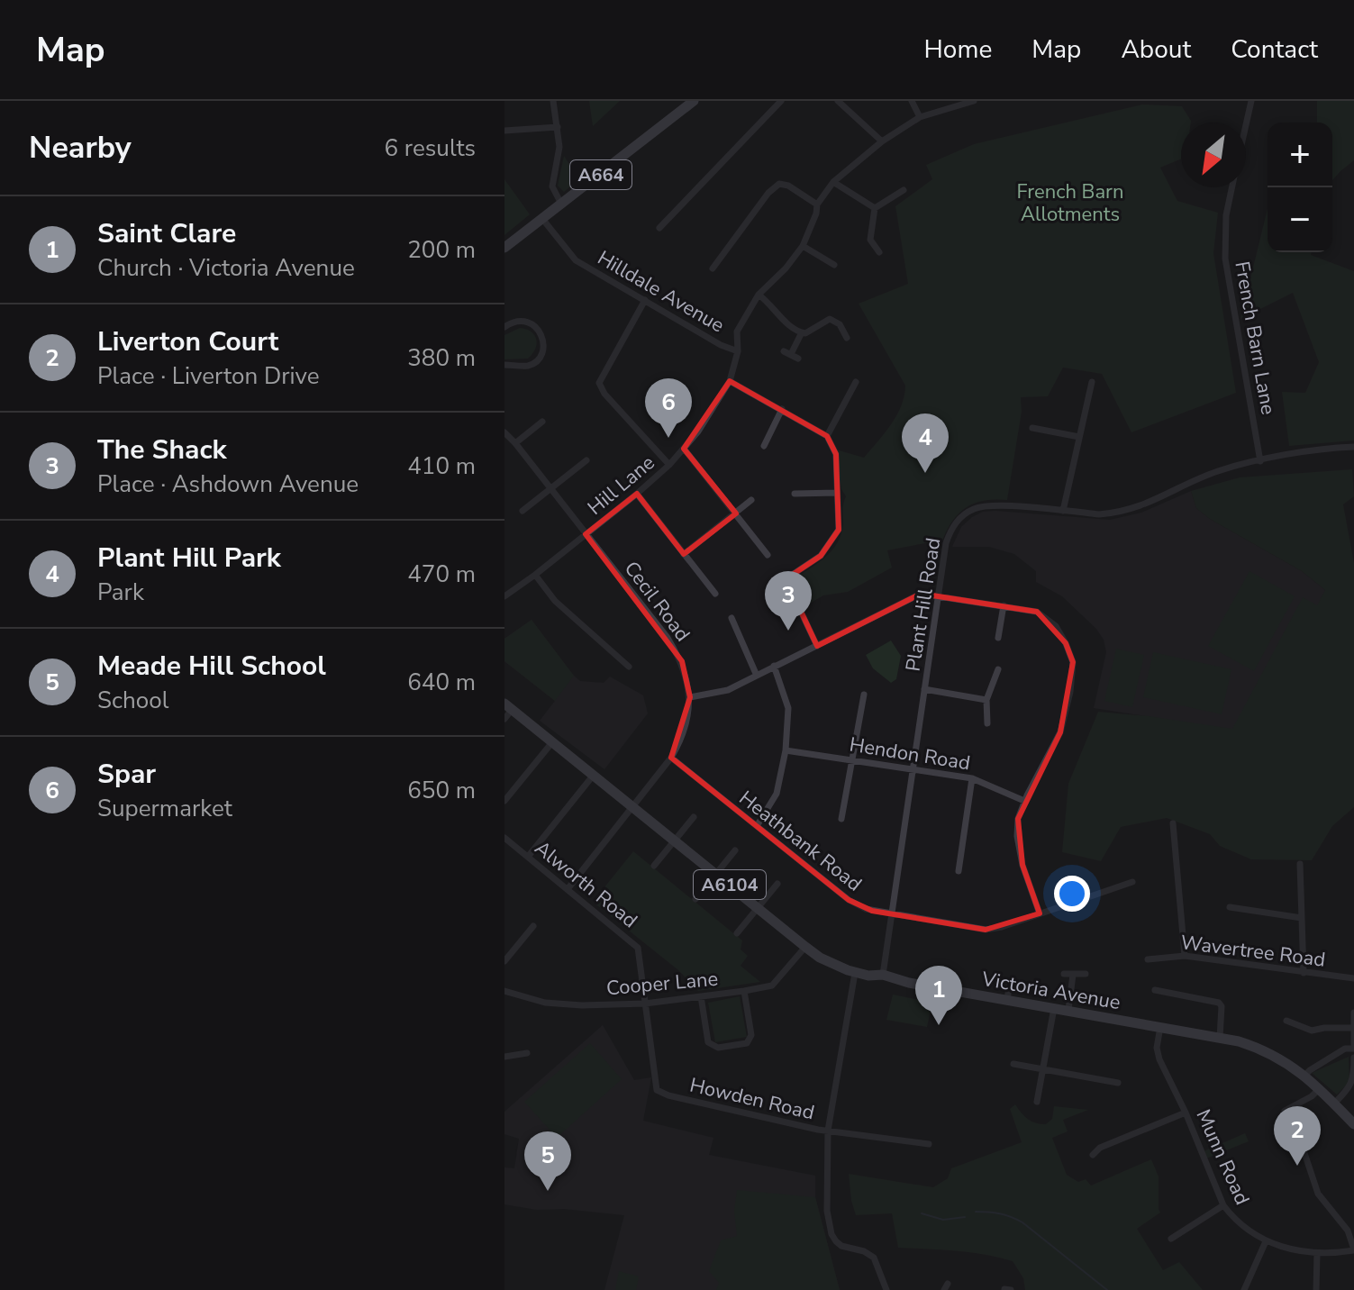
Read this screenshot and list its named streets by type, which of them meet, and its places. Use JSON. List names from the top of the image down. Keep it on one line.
{"streets":{"main road":["A664","A6104","Victoria Avenue"],"street":["Hilldale Avenue","French Barn Lane","Hill Lane","Cecil Road","Plant Hill Road","Hendon Road","Heathbank Road","Alworth Road","Wavertree Road","Cooper Lane","Howden Road","Munn Road"]},"crossings":[["A664","Hilldale Avenue"],["Hilldale Avenue","Hill Lane"],["French Barn Lane","Plant Hill Road"],["Hill Lane","Cecil Road"],["Cecil Road","Heathbank Road"],["Cecil Road","Alworth Road"],["Cecil Road","Victoria Avenue"],["Plant Hill Road","Hendon Road"],["Plant Hill Road","Heathbank Road"],["Plant Hill Road","Victoria Avenue"],["Alworth Road","Cooper Lane"],["Alworth Road","Howden Road"],["Cooper Lane","Victoria Avenue"],["Cooper Lane","Howden Road"],["Victoria Avenue","Munn Road"]],"parks":["French Barn Allotments"],"north":"bottom left","page":{"header":"Map","nav":["Home","Map","About","Contact"],"heading":["Nearby","6 results"],"map_buttons":["+","−"],"list":[{"mark":"1","name":"Saint Clare","note":"Church · Victoria Avenue","value":"200 m"},{"mark":"2","name":"Liverton Court","note":"Place · Liverton Drive","value":"380 m"},{"mark":"3","name":"The Shack","note":"Place · Ashdown Avenue","value":"410 m"},{"mark":"4","name":"Plant Hill Park","note":"Park","value":"470 m"},{"mark":"5","name":"Meade Hill School","note":"School","value":"640 m"},{"mark":"6","name":"Spar","note":"Supermarket","value":"650 m"}],"pins":["6","4","3","1","2","5"]}}
